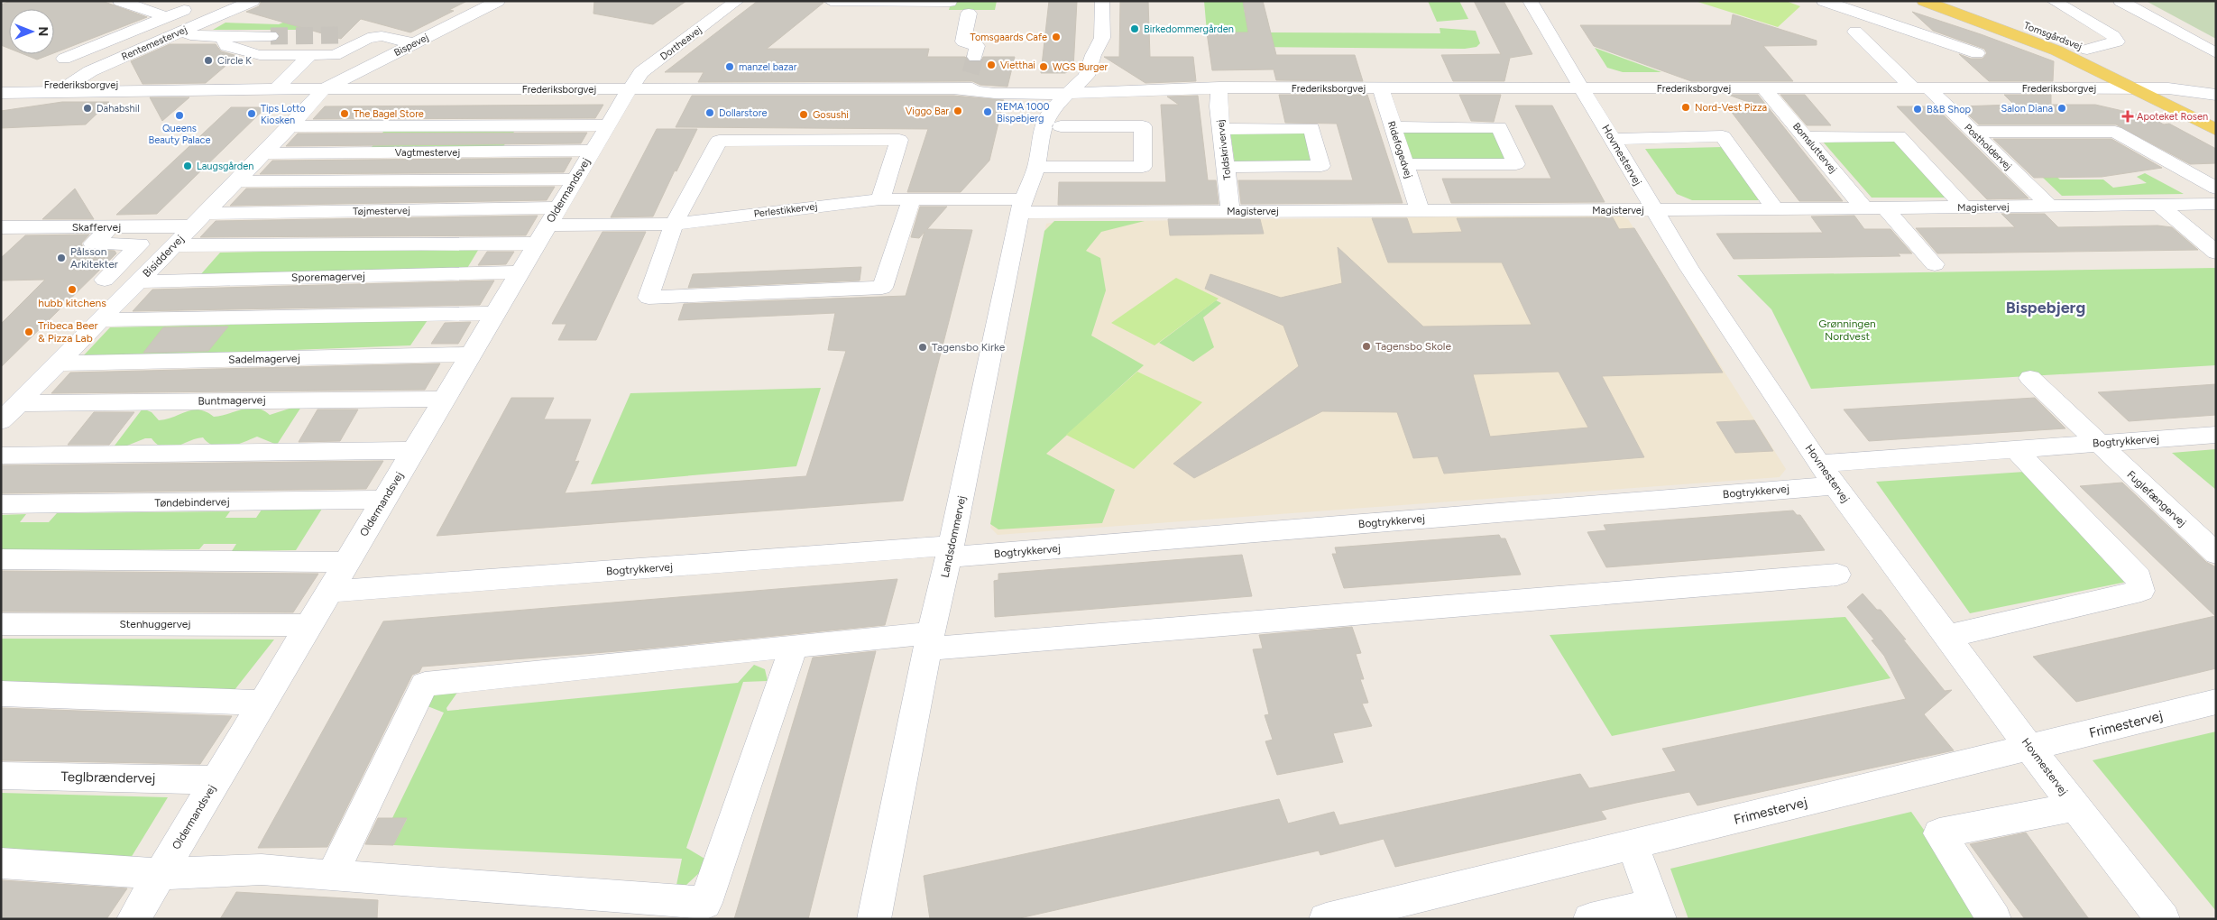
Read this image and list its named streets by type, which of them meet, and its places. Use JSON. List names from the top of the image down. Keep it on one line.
{"streets":{"main road":["Tomsgårdsvej"],"street":["Rentemestervej","Dortheavej","Bispevej","Frederiksborgvej","Postholdervej","Bomsluttervej","Toldskrivervej","Ridefogedvej","Vagtmestervej","Hovmestervej","Oldermandsvej","Magistervej","Perlestikkervej","Tøjmestervej","Skaffervej","Bisiddervej","Sporemagervej","Sadelmagervej","Buntmagervej","Bogtrykkervej","Fuglefængervej","Tøndebindervej","Landsdommervej","Stenhuggervej","Frimestervej","Teglbrændervej"]},"crossings":[["Tomsgårdsvej","Frederiksborgvej"],["Rentemestervej","Frederiksborgvej"],["Dortheavej","Frederiksborgvej"],["Dortheavej","Oldermandsvej"],["Bispevej","Frederiksborgvej"],["Bispevej","Bisiddervej"],["Frederiksborgvej","Postholdervej"],["Frederiksborgvej","Bomsluttervej"],["Frederiksborgvej","Toldskrivervej"],["Frederiksborgvej","Ridefogedvej"],["Frederiksborgvej","Hovmestervej"],["Frederiksborgvej","Oldermandsvej"],["Frederiksborgvej","Bisiddervej"],["Frederiksborgvej","Landsdommervej"],["Postholdervej","Magistervej"],["Bomsluttervej","Magistervej"],["Toldskrivervej","Magistervej"],["Ridefogedvej","Magistervej"],["Vagtmestervej","Oldermandsvej"],["Vagtmestervej","Bisiddervej"],["Hovmestervej","Magistervej"],["Hovmestervej","Bogtrykkervej"],["Hovmestervej","Frimestervej"],["Oldermandsvej","Perlestikkervej"],["Oldermandsvej","Tøjmestervej"],["Oldermandsvej","Sporemagervej"],["Oldermandsvej","Sadelmagervej"],["Oldermandsvej","Buntmagervej"],["Oldermandsvej","Bogtrykkervej"],["Oldermandsvej","Tøndebindervej"],["Oldermandsvej","Stenhuggervej"],["Oldermandsvej","Teglbrændervej"],["Magistervej","Perlestikkervej"],["Magistervej","Landsdommervej"],["Perlestikkervej","Landsdommervej"],["Tøjmestervej","Skaffervej"],["Tøjmestervej","Bisiddervej"],["Skaffervej","Bisiddervej"],["Bisiddervej","Sporemagervej"],["Bisiddervej","Sadelmagervej"],["Bisiddervej","Buntmagervej"],["Bogtrykkervej","Fuglefængervej"],["Bogtrykkervej","Landsdommervej"]],"districts":["Bispebjerg"],"parks":["Grønningen Nordvest"],"places":{"other":["Birkedommergården","Tomsgaards Cafe","Circle K","Vietthai","manzel bazar","WGS Burger","Nord-Vest Pizza","Dahabshil","Salon Diana","B&B Shop","Viggo Bar","REMA 1000 Bispebjerg","Dollarstore","Tips Lotto Kiosken","The Bagel Store","Gosushi","Queens Beauty Palace","Laugsgården","Pålsson Arkitekter","hubb kitchens","Tribeca Beer & Pizza Lab","Tagensbo Skole","Tagensbo Kirke"],"health":["Apoteket Rosen"]},"north":"right"}
